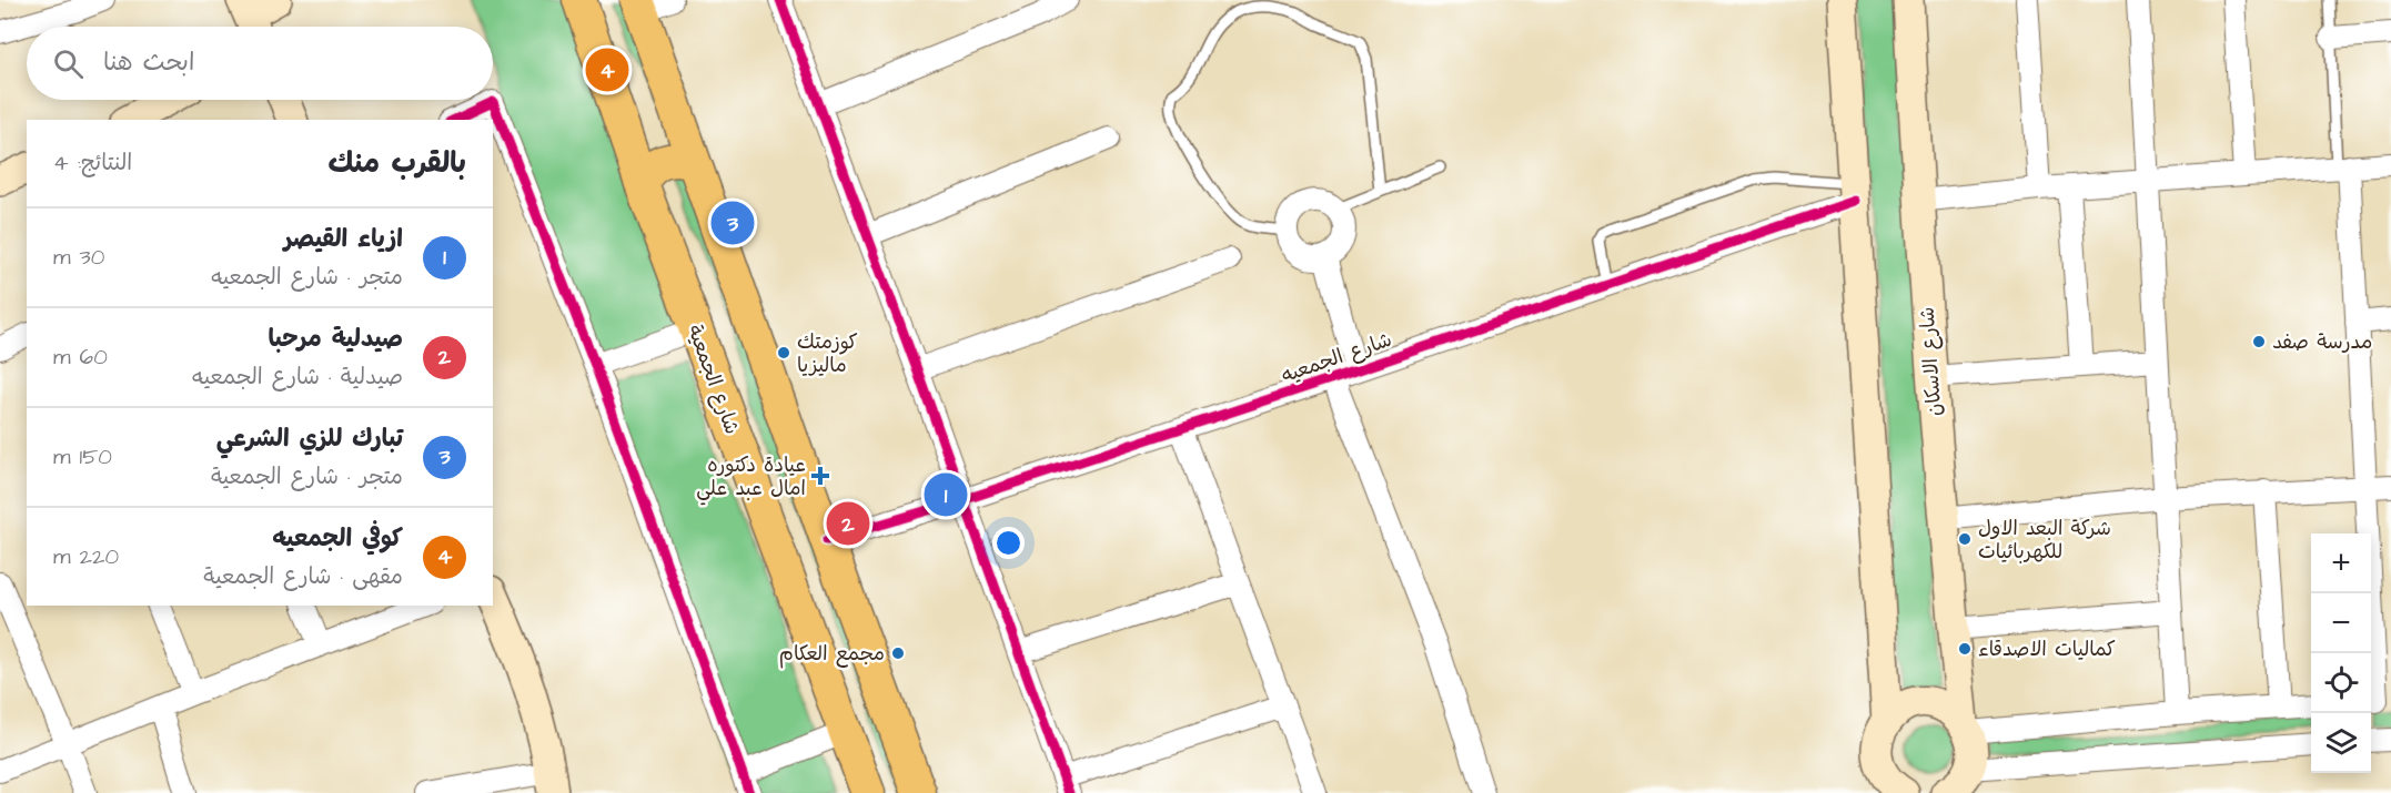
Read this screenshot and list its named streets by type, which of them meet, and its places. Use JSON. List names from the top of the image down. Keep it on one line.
{"streets":{"main road":["شارع الاسكان","شارع الجمعية"],"street":["شارع الجمعيه"]},"places":{"other":["مدرسة صفد","كوزمتك ماليزيا","شركة البعد الاول للكهربائيات","كماليات الاصدقاء","مجمع العكام"],"health":["عيادة دكتوره امال عبد علي"]},"page":{"search":"ابحث هنا","pins":["4","3","1","2"],"heading":["بالقرب منك","النتائج: 4"],"list":[{"mark":"1","name":"ازياء القيصر","note":"متجر · شارع الجمعيه","value":"30 m"},{"mark":"2","name":"صيدلية مرحبا","note":"صيدلية · شارع الجمعيه","value":"60 m"},{"mark":"3","name":"تبارك للزي الشرعي","note":"متجر · شارع الجمعية","value":"150 m"},{"mark":"4","name":"كوفي الجمعيه","note":"مقهى · شارع الجمعية","value":"220 m"}],"map_buttons":["+","−"]}}
